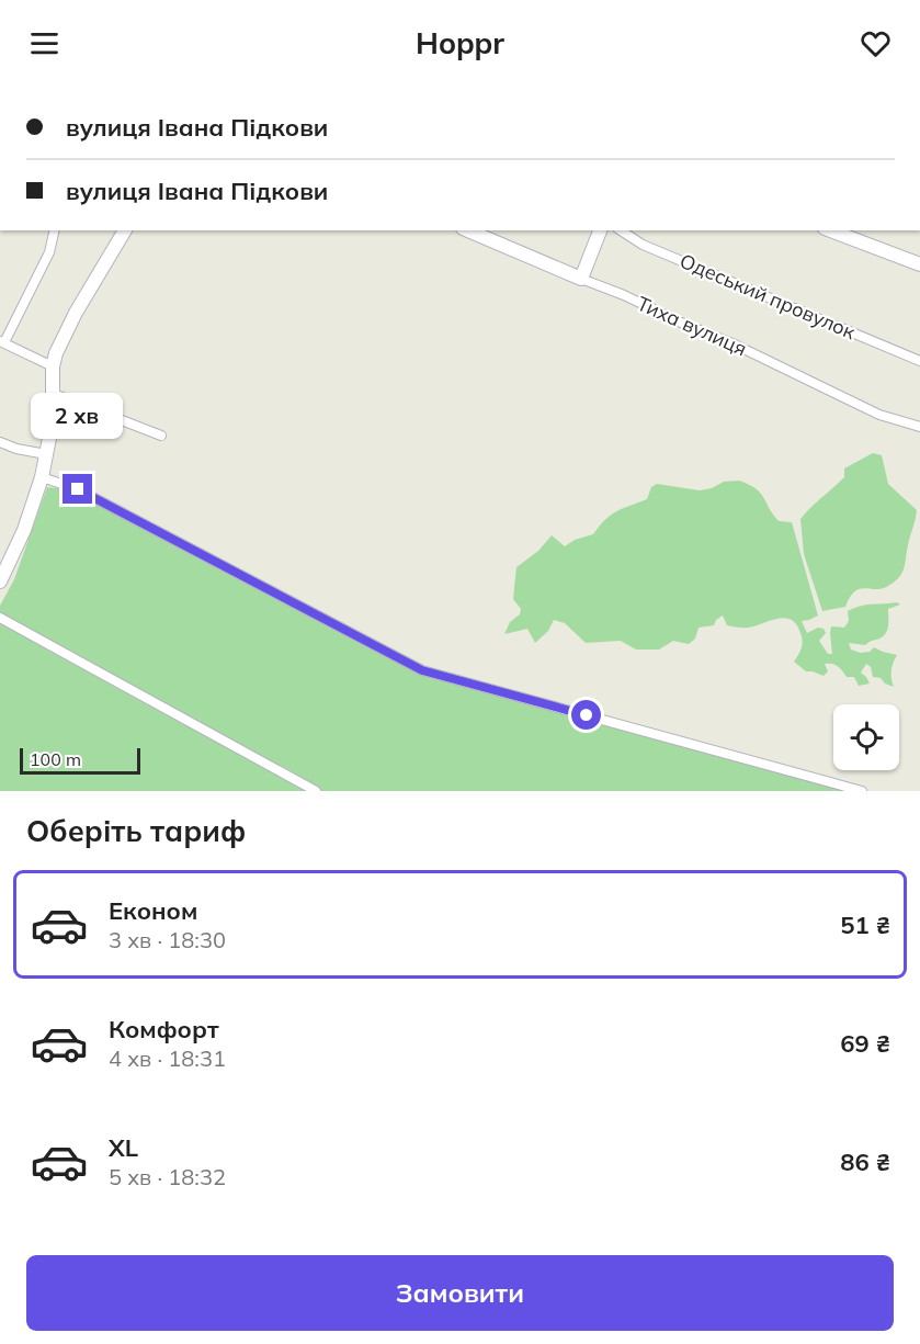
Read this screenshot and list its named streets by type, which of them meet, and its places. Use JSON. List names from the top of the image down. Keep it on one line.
{"streets":{"main road":["Тиха вулиця"],"street":["Одеський провулок"]},"scale_bar":"100 m","page":{"header":"Hoppr","banner":["вулиця Івана Підкови","вулиця Івана Підкови"],"bubble":"2 хв","scale":"100 m","heading":"Оберіть тариф","list":[{"name":"Економ","note":"3 хв · 18:30","value":"51 ₴"},{"name":"Комфорт","note":"4 хв · 18:31","value":"69 ₴"},{"name":"XL","note":"5 хв · 18:32","value":"86 ₴"}],"buttons":"Замовити"}}
